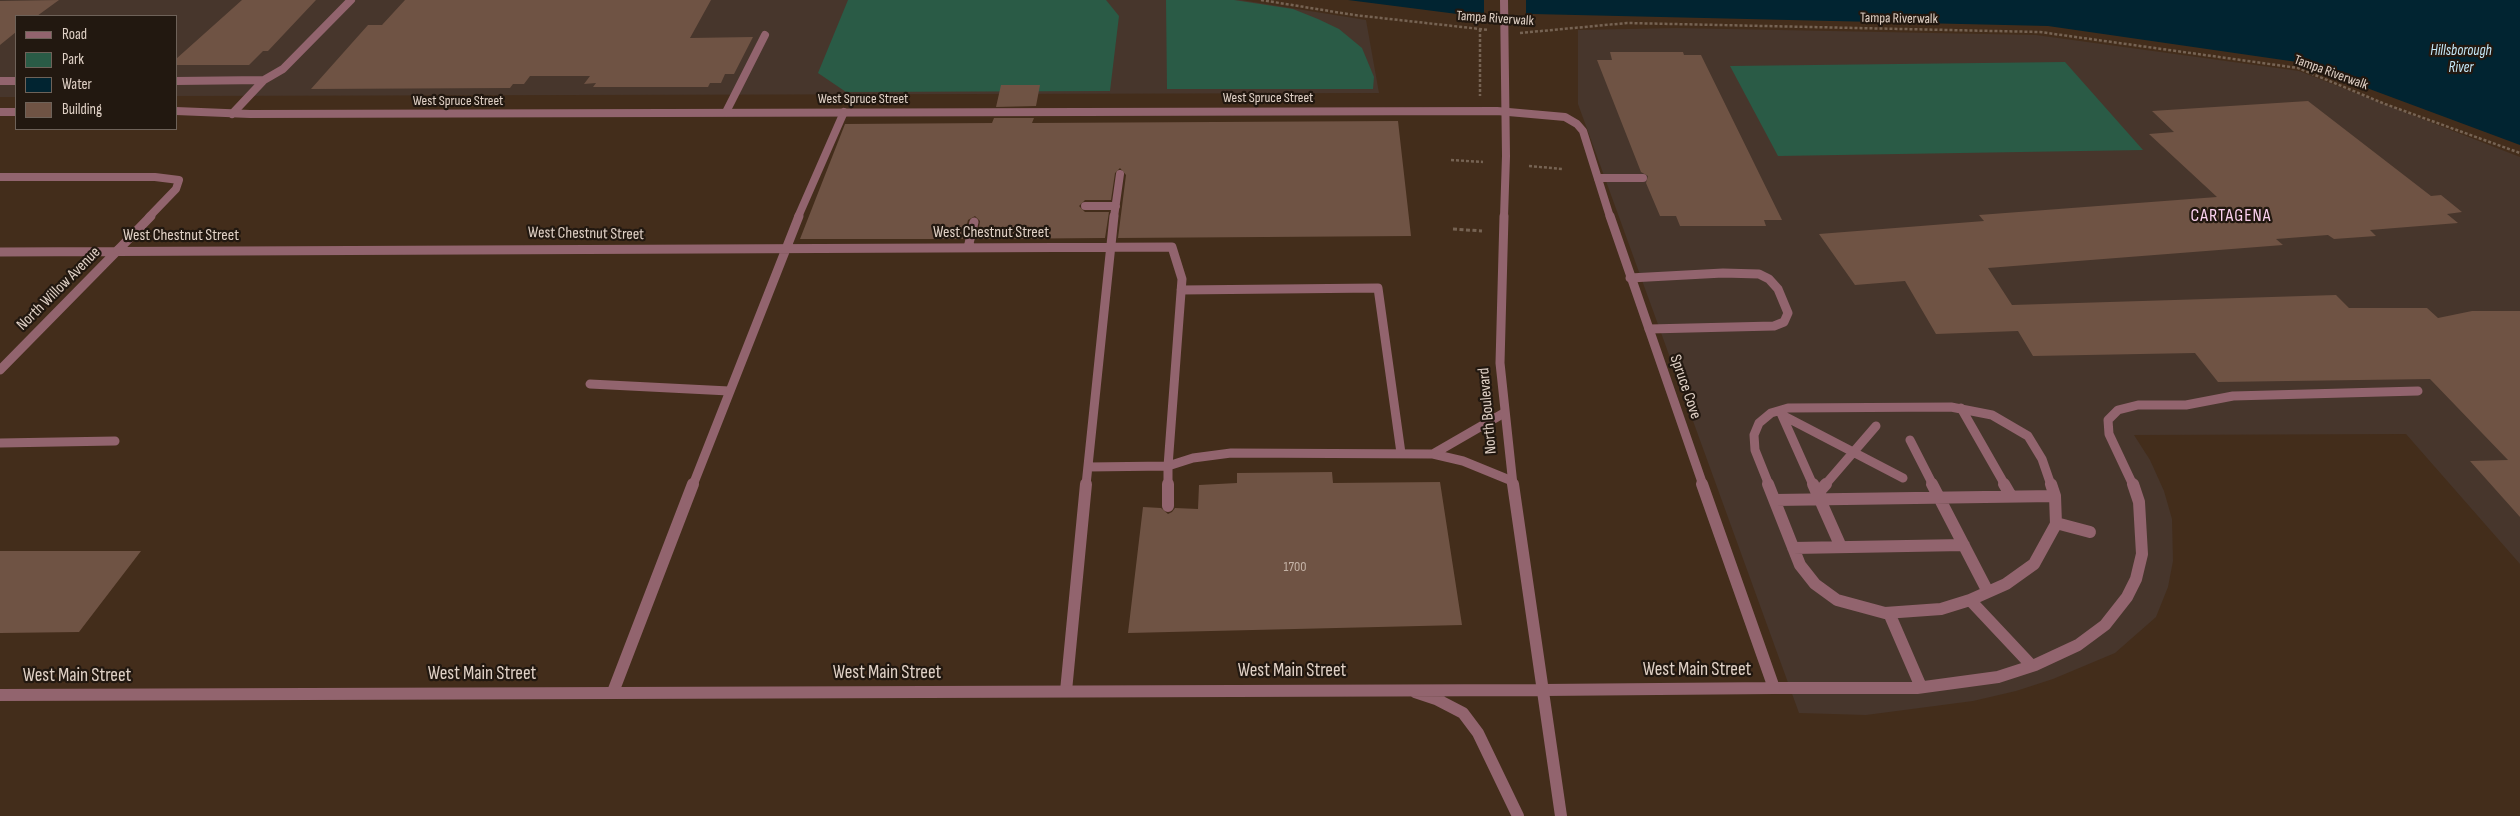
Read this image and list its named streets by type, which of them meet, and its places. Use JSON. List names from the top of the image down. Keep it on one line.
{"streets":{"street":["West Spruce Street","West Chestnut Street","North Willow Avenue","Spruce Cove","North Boulevard","West Main Street"],"path":["Tampa Riverwalk"]},"crossings":[["West Spruce Street","Spruce Cove"],["West Chestnut Street","North Willow Avenue"],["Spruce Cove","West Main Street"],["North Boulevard","West Main Street"]],"districts":["CARTAGENA"],"water":["Hillsborough River"],"house_numbers":["1700"],"legend":["Road","Park","Water","Building"]}
